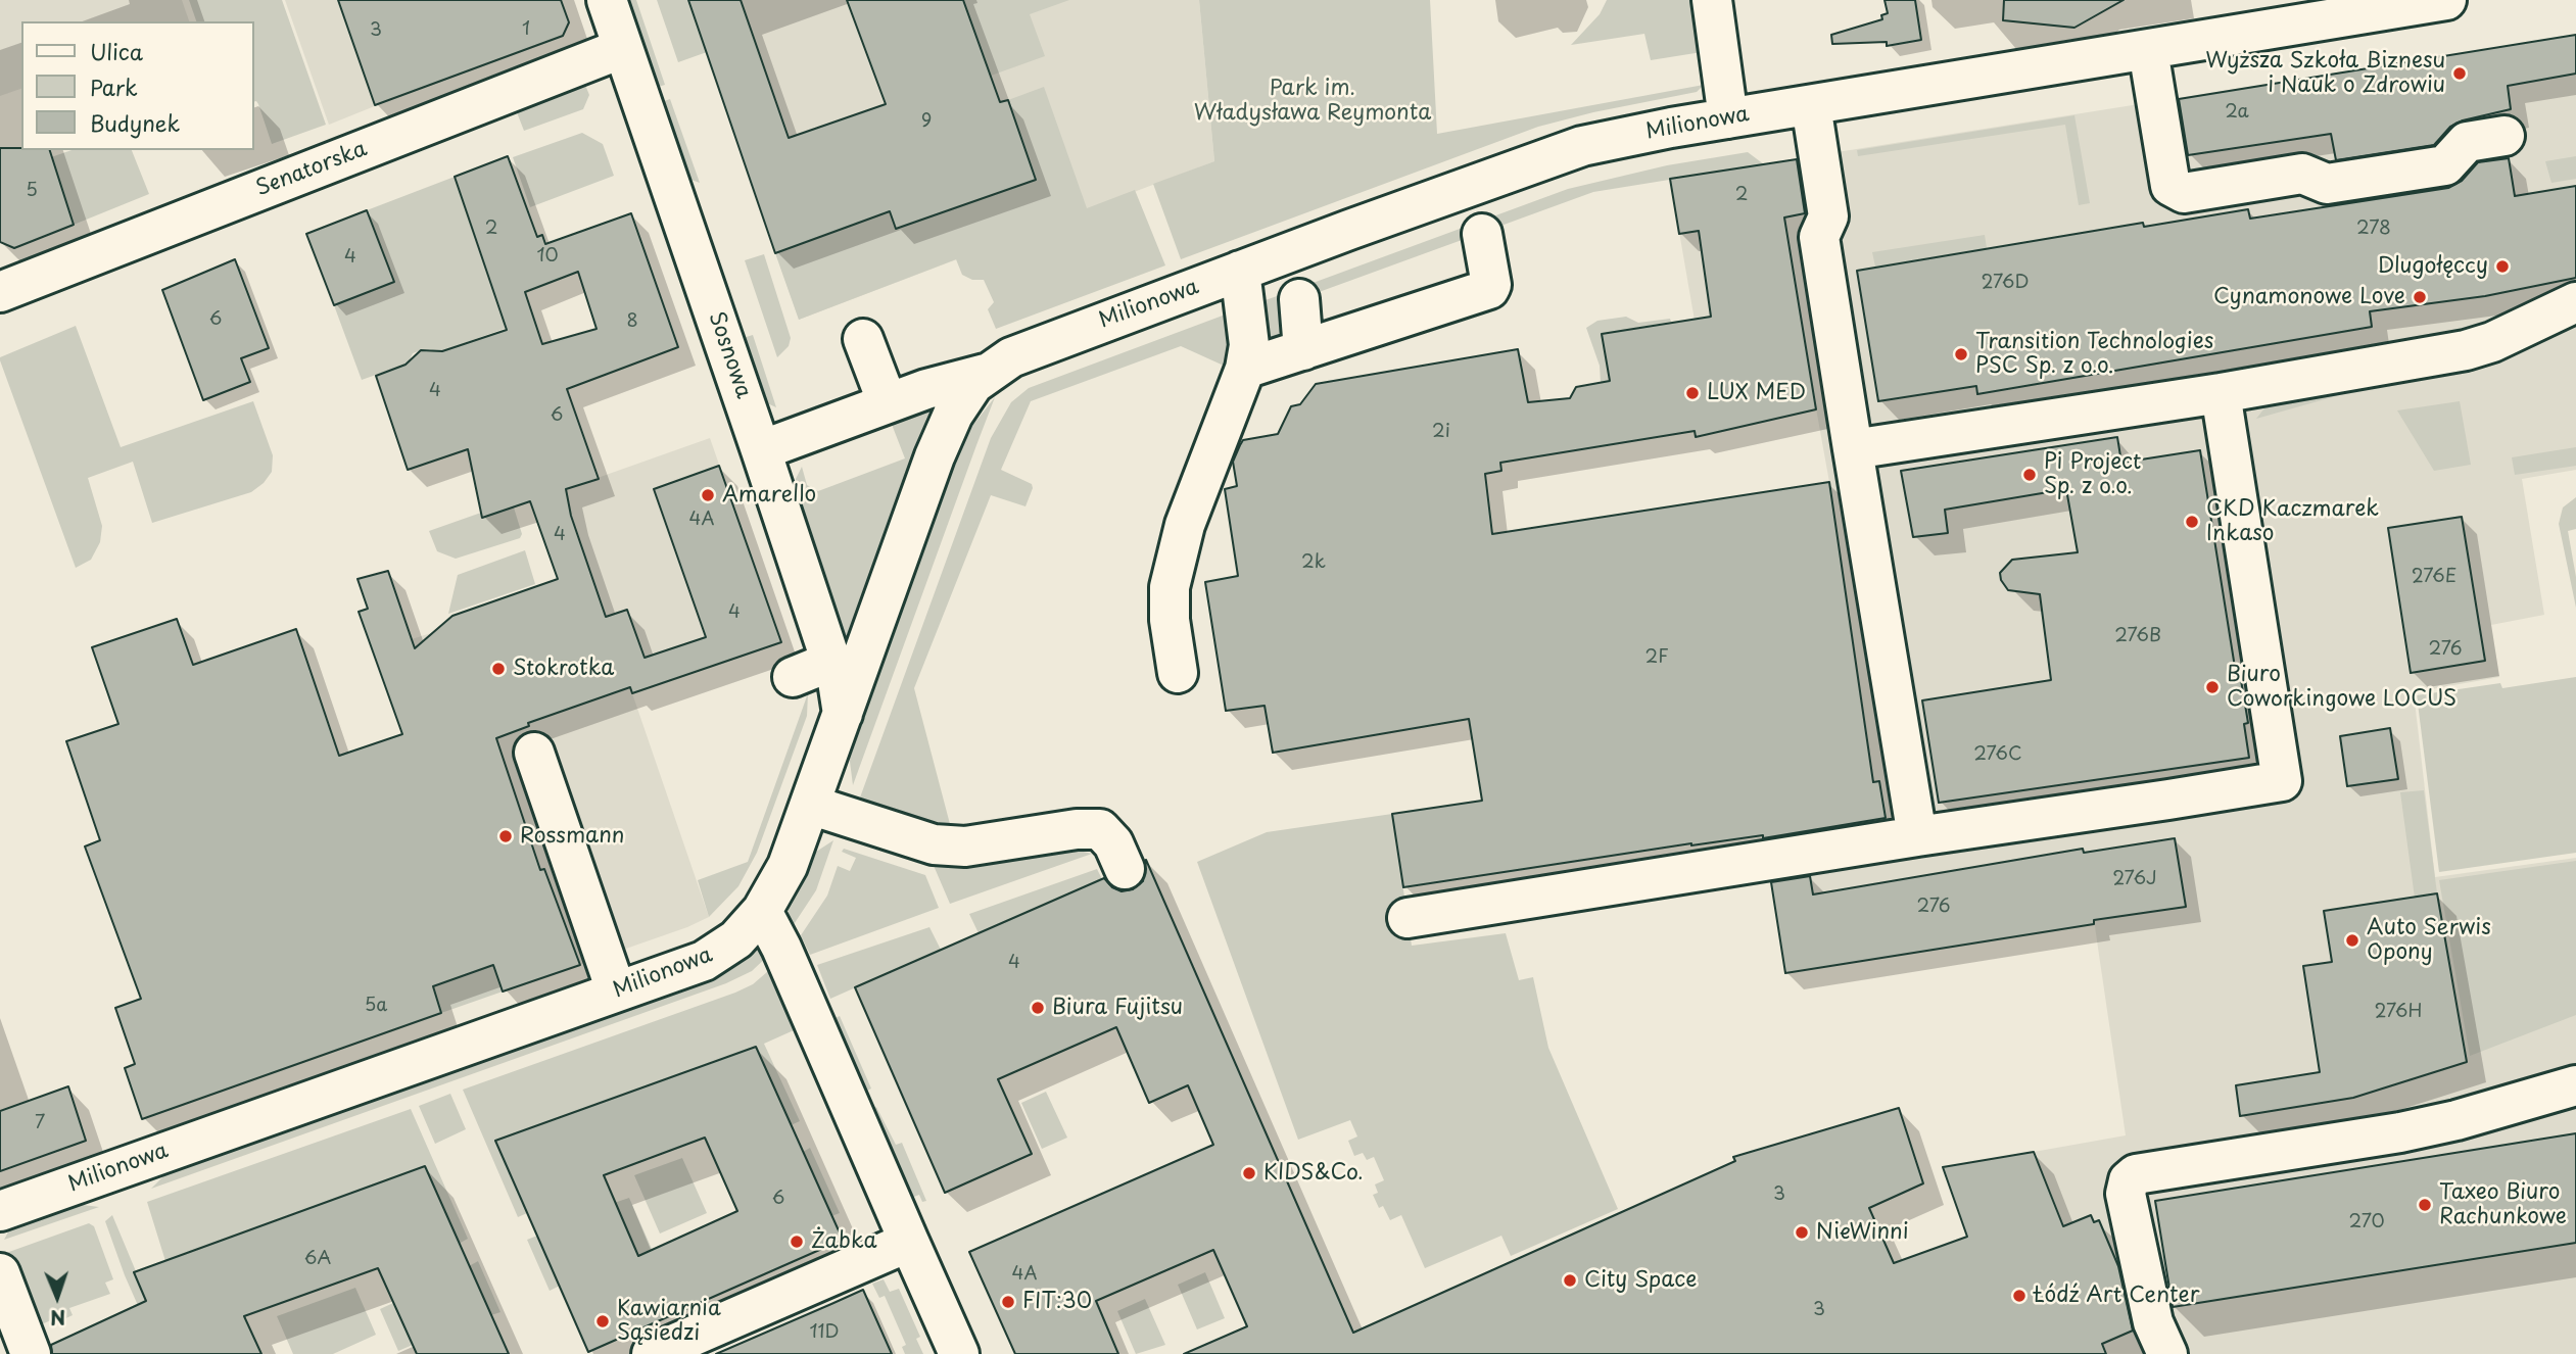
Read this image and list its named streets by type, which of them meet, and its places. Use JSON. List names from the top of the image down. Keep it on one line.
{"streets":{"street":["Milionowa","Senatorska","Sosnowa"]},"crossings":[["Milionowa","Sosnowa"],["Senatorska","Sosnowa"]],"parks":["Park im. Władysława Reymonta"],"places":["Wyższa Szkoła Biznesu i Nauk o Zdrowiu","Dlugołęccy","Cynamonowe Love","Transition Technologies PSC Sp. z o.o.","LUX MED","Pi Project Sp. z o.o.","Amarello","CKD Kaczmarek Inkaso","Stokrotka","Biuro Coworkingowe LOCUS","Rossmann","Auto Serwis Opony","Biura Fujitsu","KIDS&Co.","Taxeo Biuro Rachunkowe","NieWinni","Żabka","City Space","Łódź Art Center","FIT:30","Kawiarnia Sąsiedzi"],"house_numbers":["1","3","2a","9","5","2","2","278","10","4","276D","6","8","4","6","2i","4A","4","2k","276E","4","276B","276","2F","276C","276J","276","4","5a","276H","7","3","6","270","6A","4A","3","11D"],"legend":["Ulica","Park","Budynek"],"north":"bottom"}
